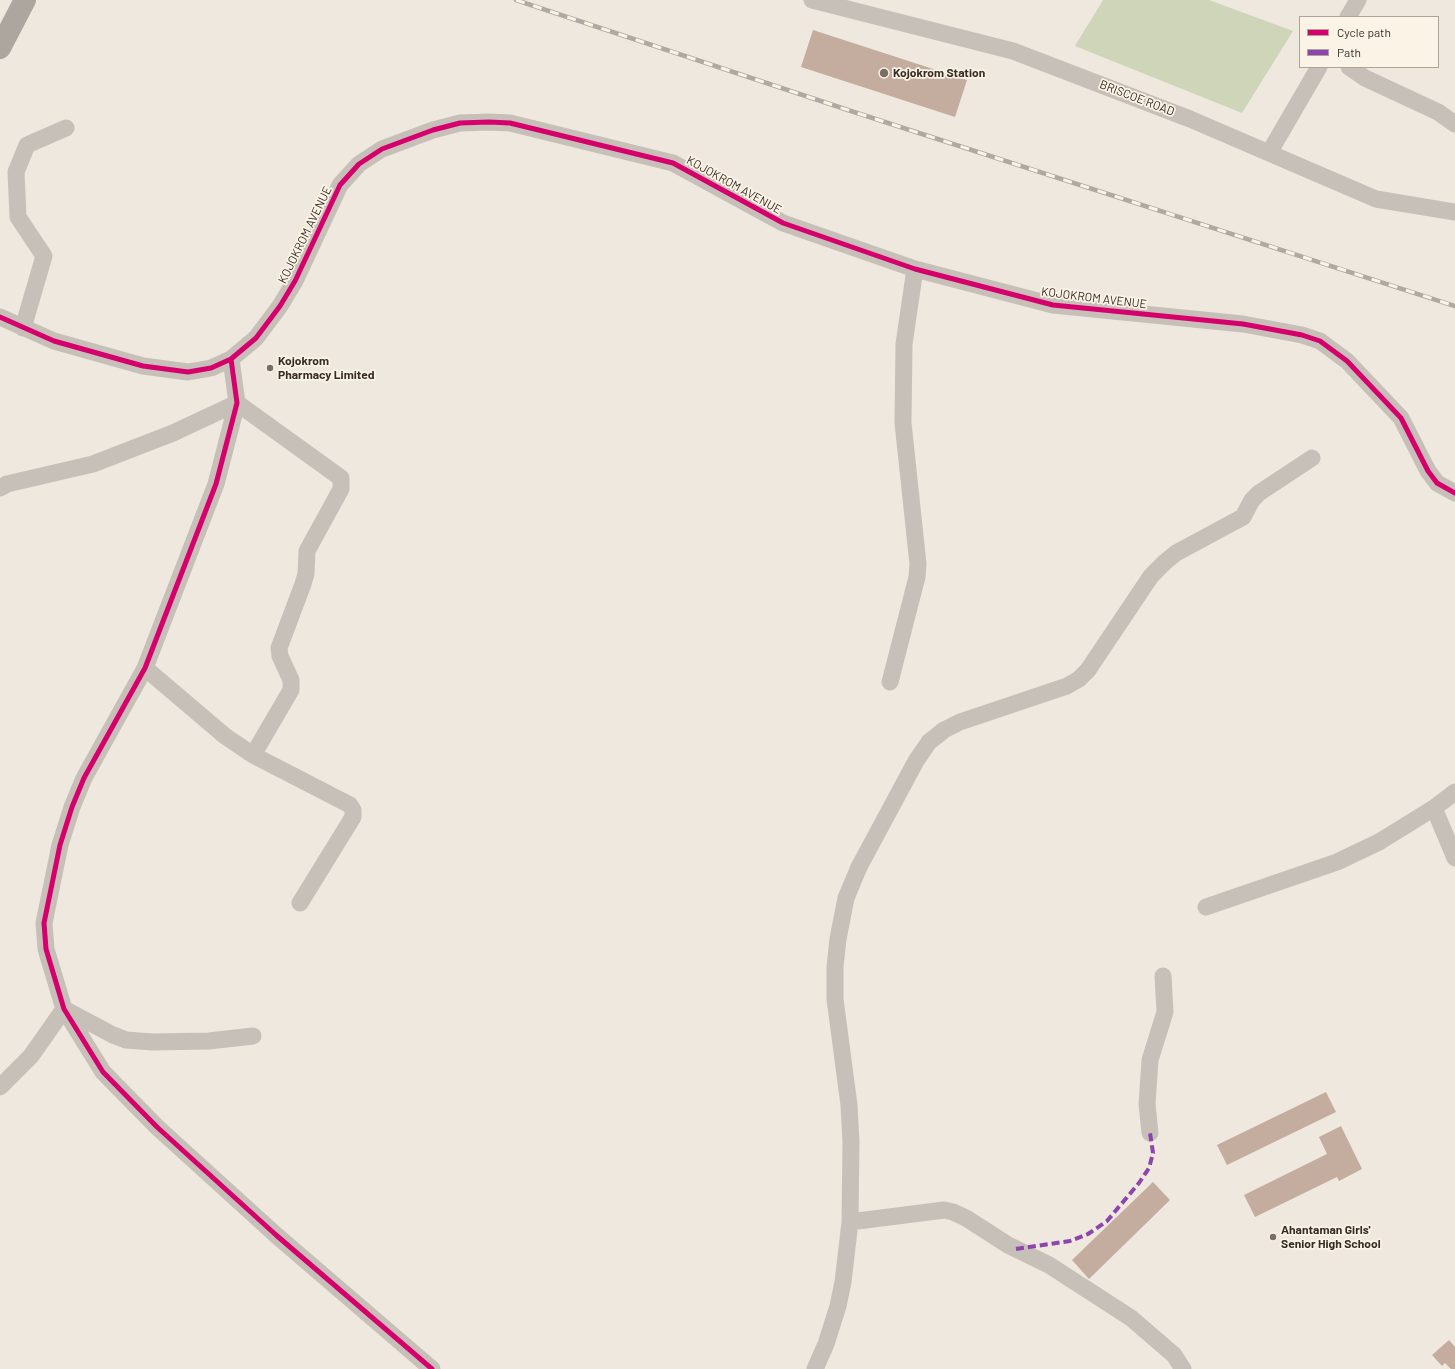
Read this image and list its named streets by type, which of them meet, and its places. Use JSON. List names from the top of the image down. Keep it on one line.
{"streets":{"street":["BRISCOE ROAD","KOJOKROM AVENUE"]},"places":["Kojokrom Station","Kojokrom Pharmacy Limited","Ahantaman Girls' Senior High School"],"legend":["Cycle path","Path"]}
